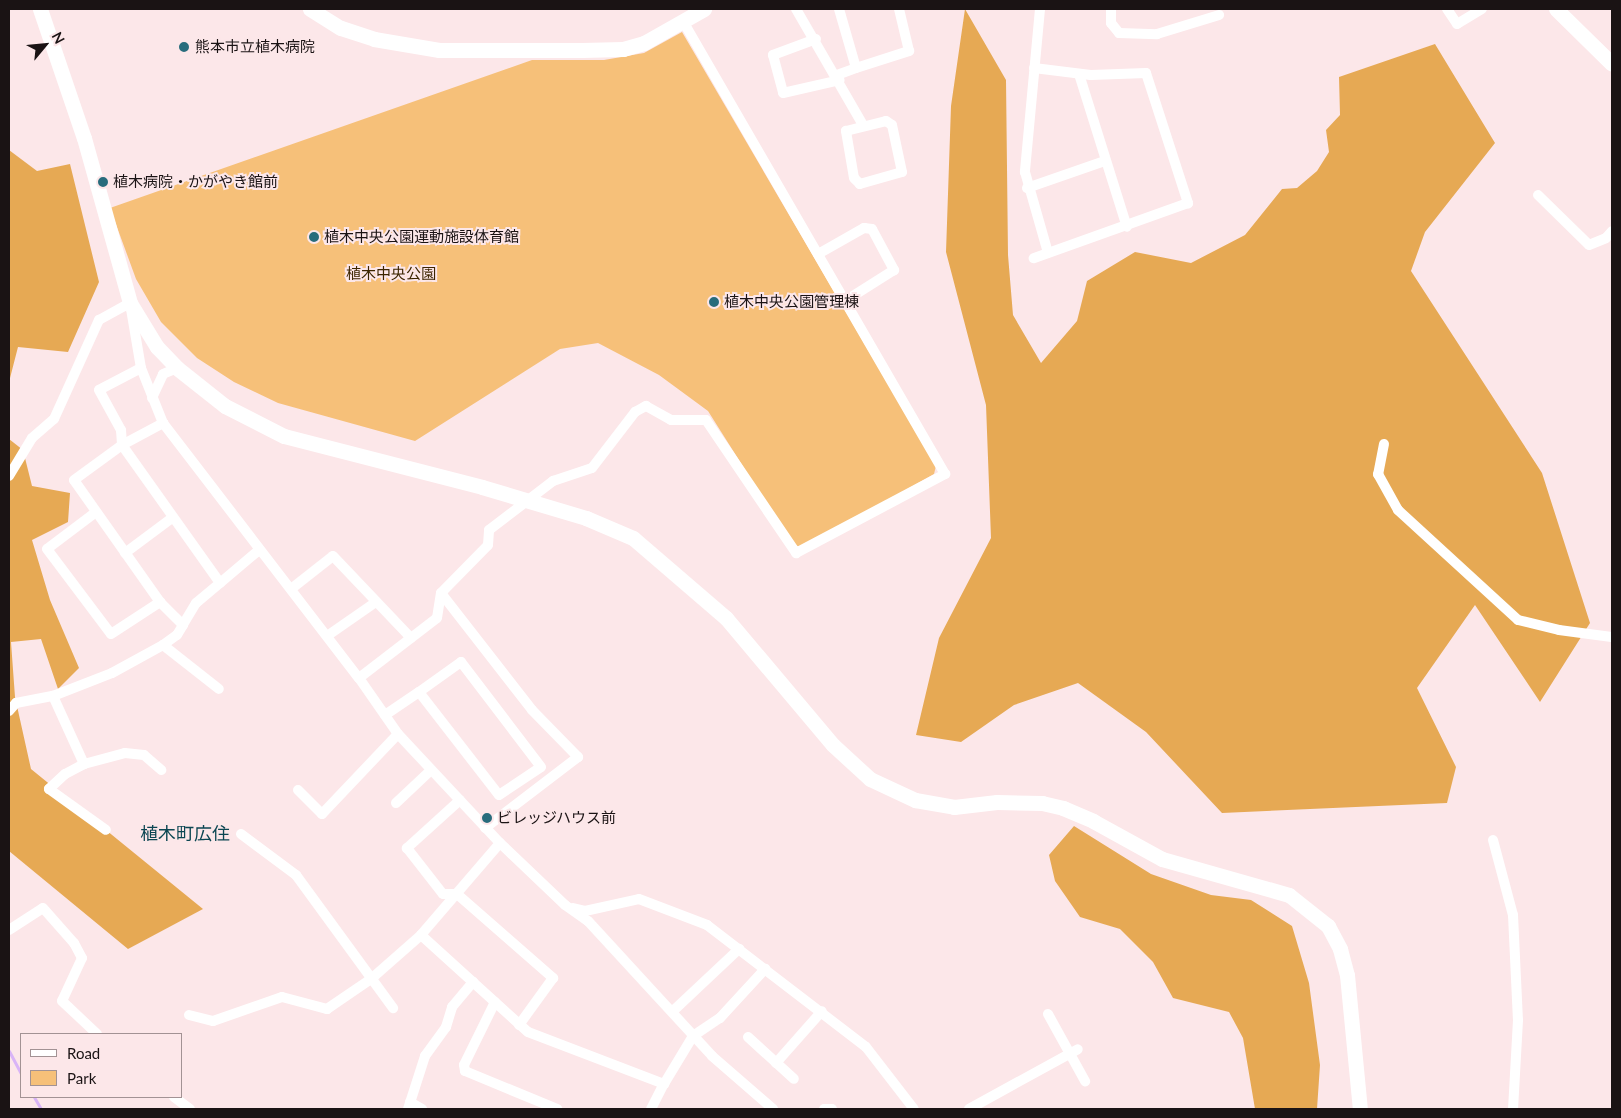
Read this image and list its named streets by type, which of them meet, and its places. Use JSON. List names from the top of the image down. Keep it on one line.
{"districts":["植木町広住"],"parks":["植木中央公園"],"places":["熊本市立植木病院","植木病院・かがやき館前","植木中央公園運動施設体育館","植木中央公園管理棟","ビレッジハウス前"],"legend":["Road","Park"],"north":"top right"}
